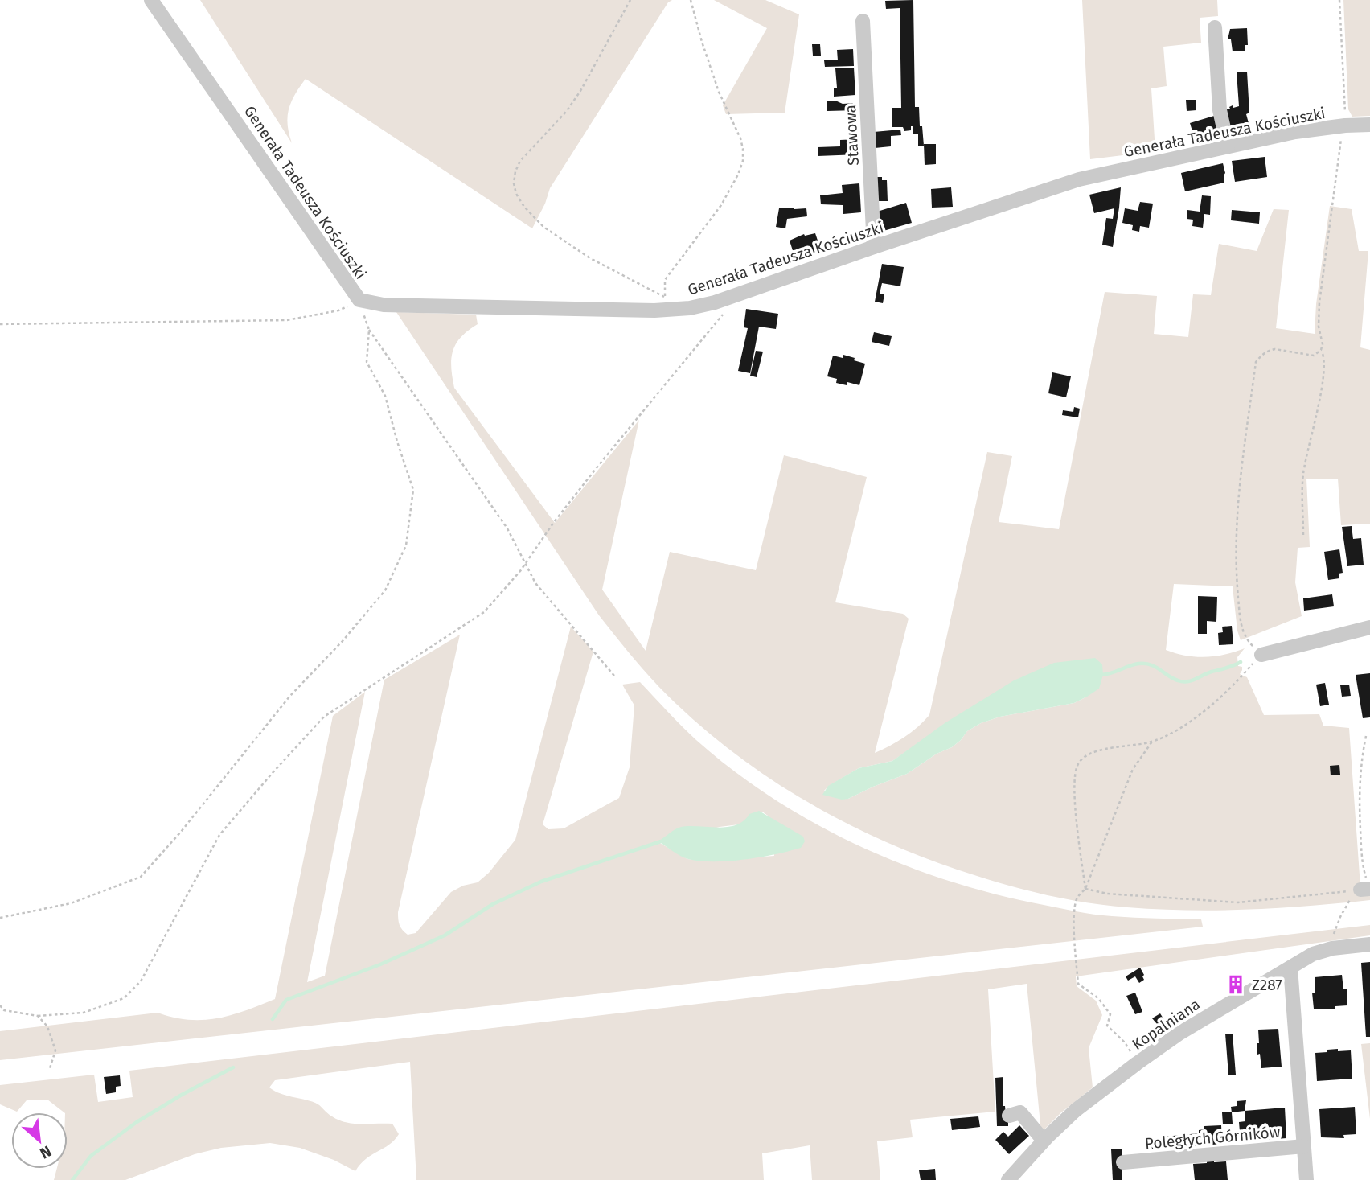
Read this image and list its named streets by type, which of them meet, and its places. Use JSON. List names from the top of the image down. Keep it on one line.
{"streets":{"street":["Generała Tadeusza Kościuszki","Stawowa","Kopalniana","Poległych Górników"]},"crossings":[["Generała Tadeusza Kościuszki","Stawowa"],["Kopalniana","Poległych Górników"]],"places":{"building":["Z287"]},"north":"bottom right"}
